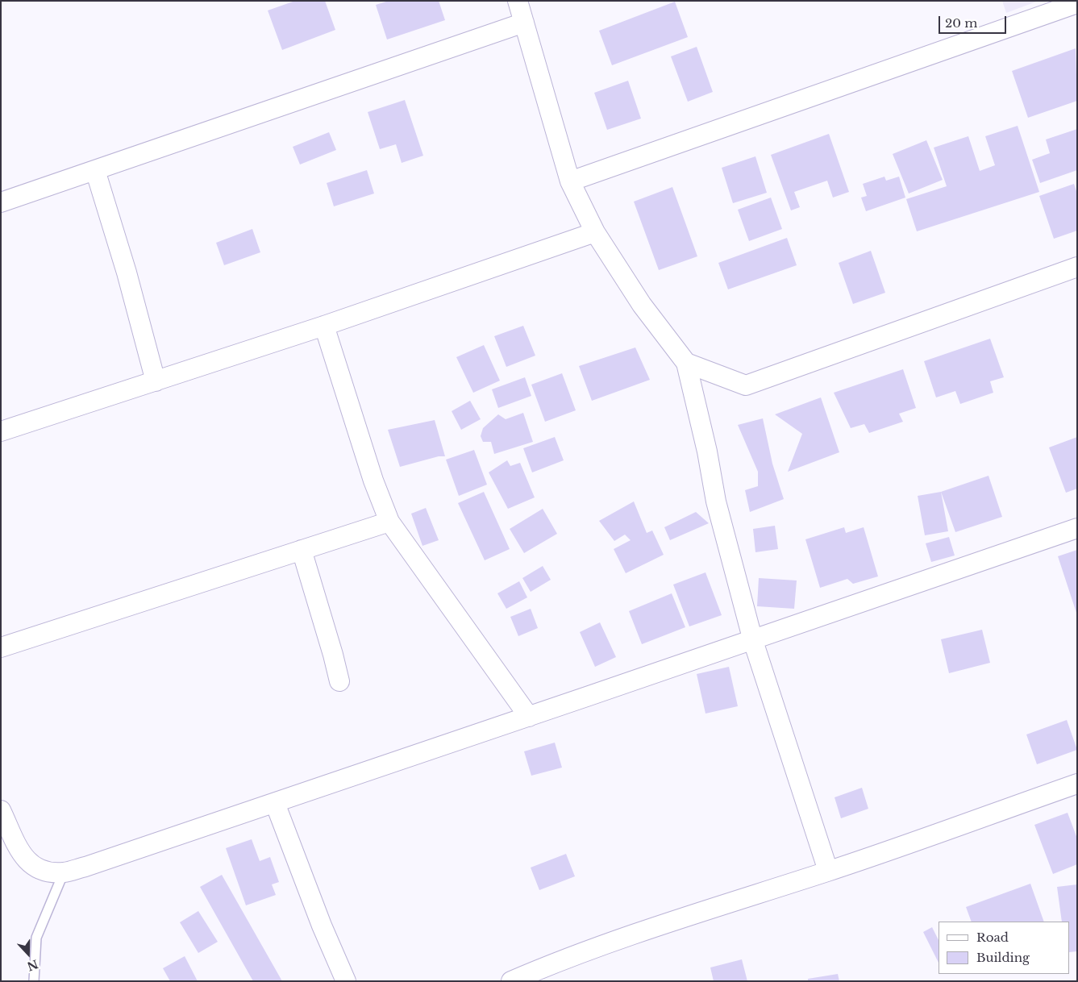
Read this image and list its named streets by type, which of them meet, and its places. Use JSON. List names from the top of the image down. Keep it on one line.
{"legend":["Road","Building"],"scale_bar":"20 m","north":"bottom"}
